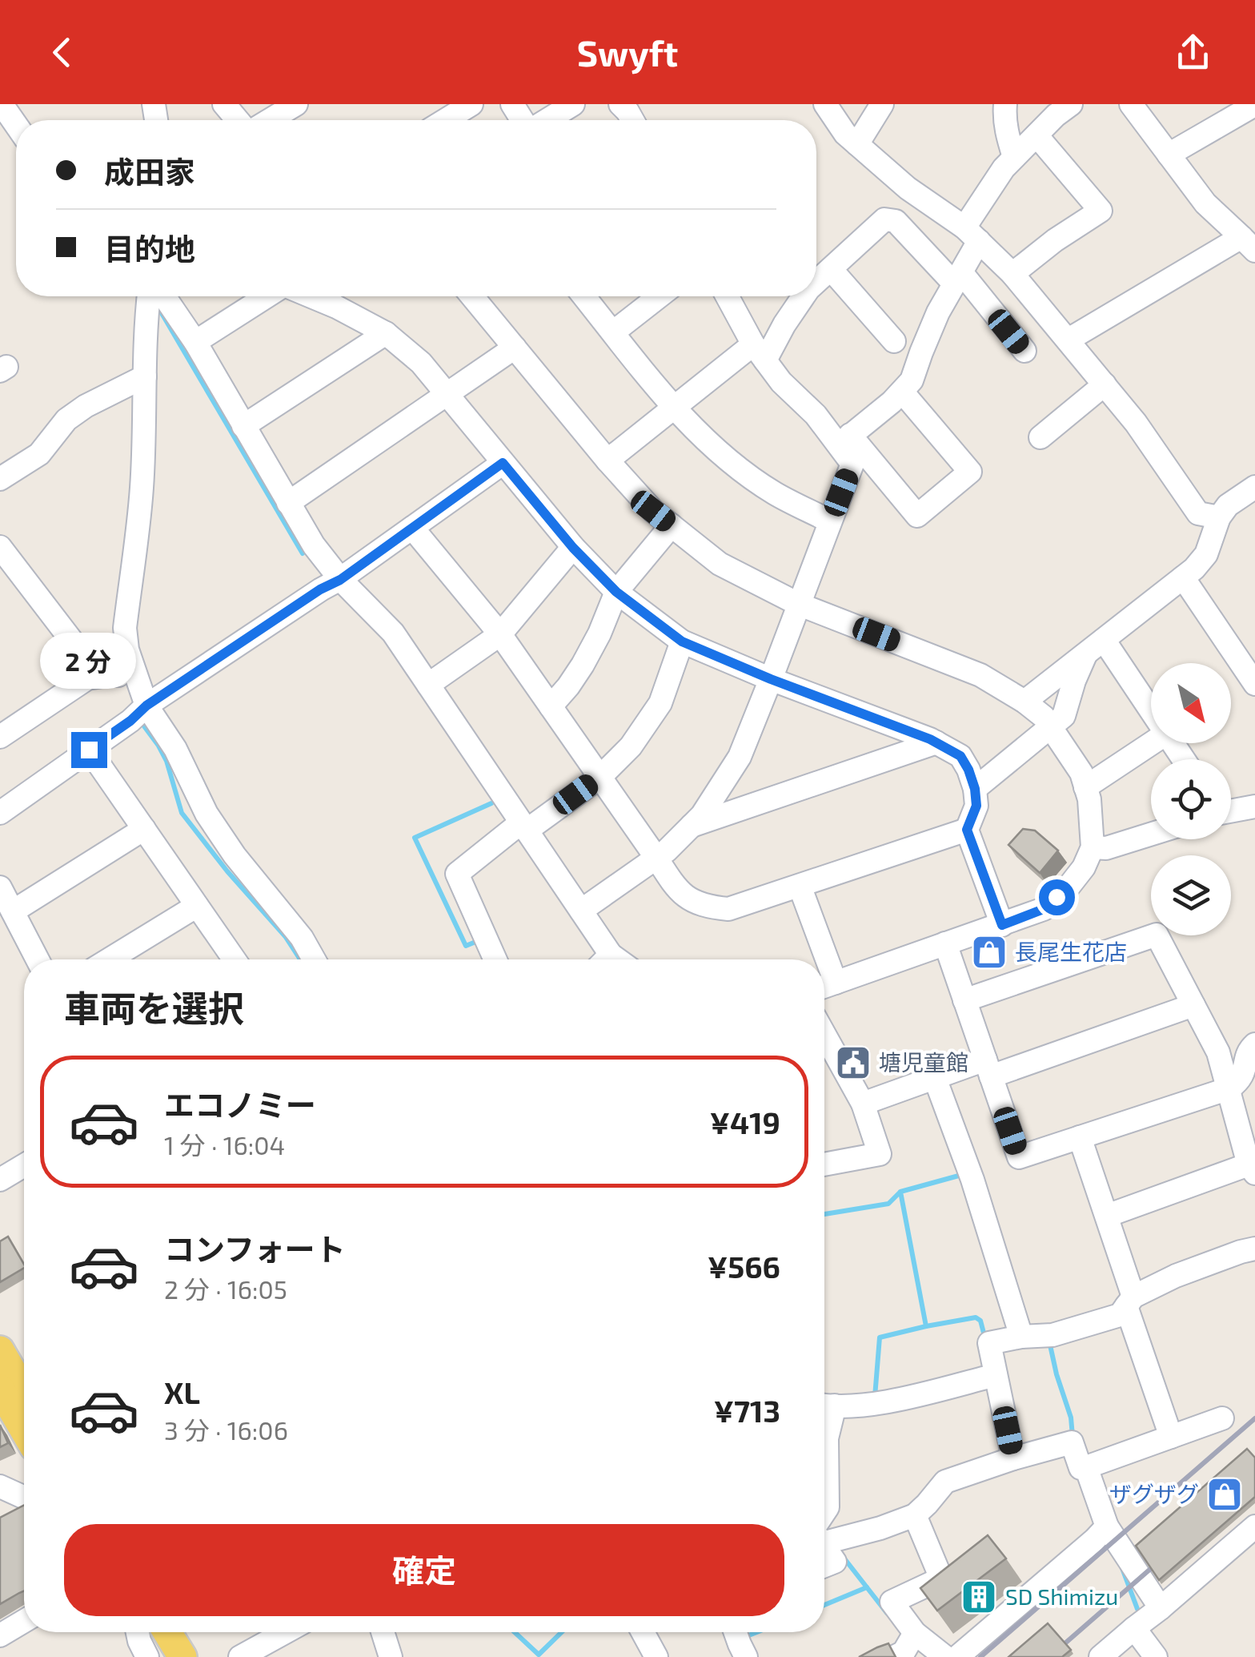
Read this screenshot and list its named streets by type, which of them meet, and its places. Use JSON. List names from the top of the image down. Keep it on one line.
{"places":{"shop":["長尾生花店","ザグザグ"],"public building":["塘児童館"],"building":["SD Shimizu"]},"north":"bottom right","page":{"header":"Swyft","banner":["成田家","目的地"],"bubble":"2 分","heading":"車両を選択","list":[{"name":"エコノミー","note":"1 分 · 16:04","value":"¥419"},{"name":"コンフォート","note":"2 分 · 16:05","value":"¥566"},{"name":"XL","note":"3 分 · 16:06","value":"¥713"}],"buttons":"確定"}}
